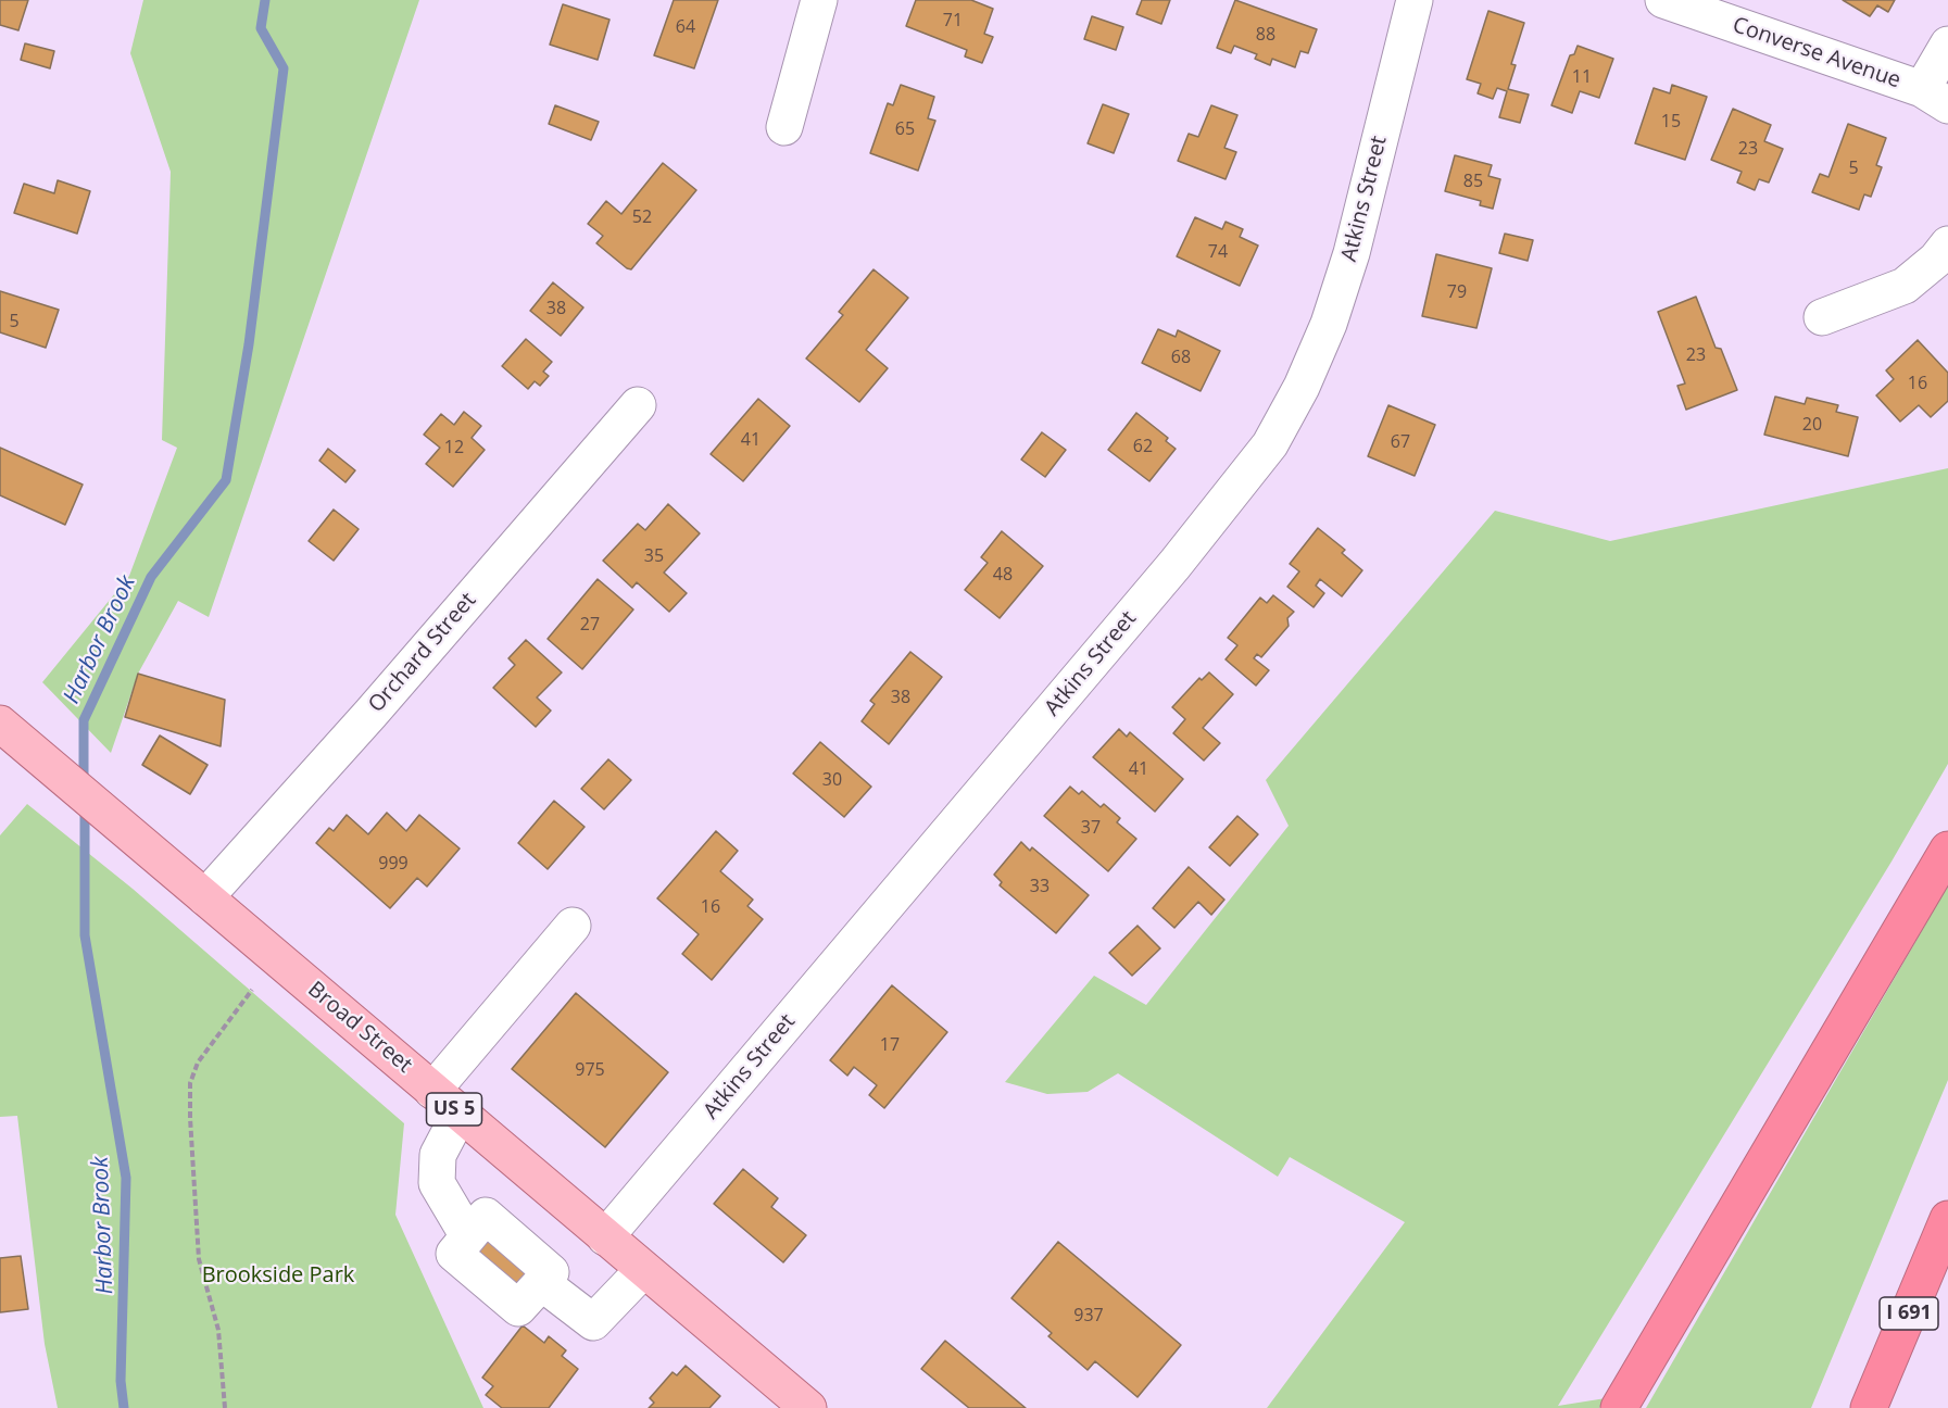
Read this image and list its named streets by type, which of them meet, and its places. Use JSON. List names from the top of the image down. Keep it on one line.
{"streets":{"highway":["I 691"],"main road":["Broad Street","US 5"],"street":["Converse Avenue","Atkins Street","Orchard Street"]},"crossings":[["Atkins Street","Broad Street"],["Orchard Street","Broad Street"]],"water":["Harbor Brook"],"parks":["Brookside Park"],"house_numbers":["71","64","88","11","15","65","23","5","85","52","74","79","38","5","23","68","16","20","41","67","62","12","35","48","27","38","41","30","37","999","33","16","17","975","937"]}
